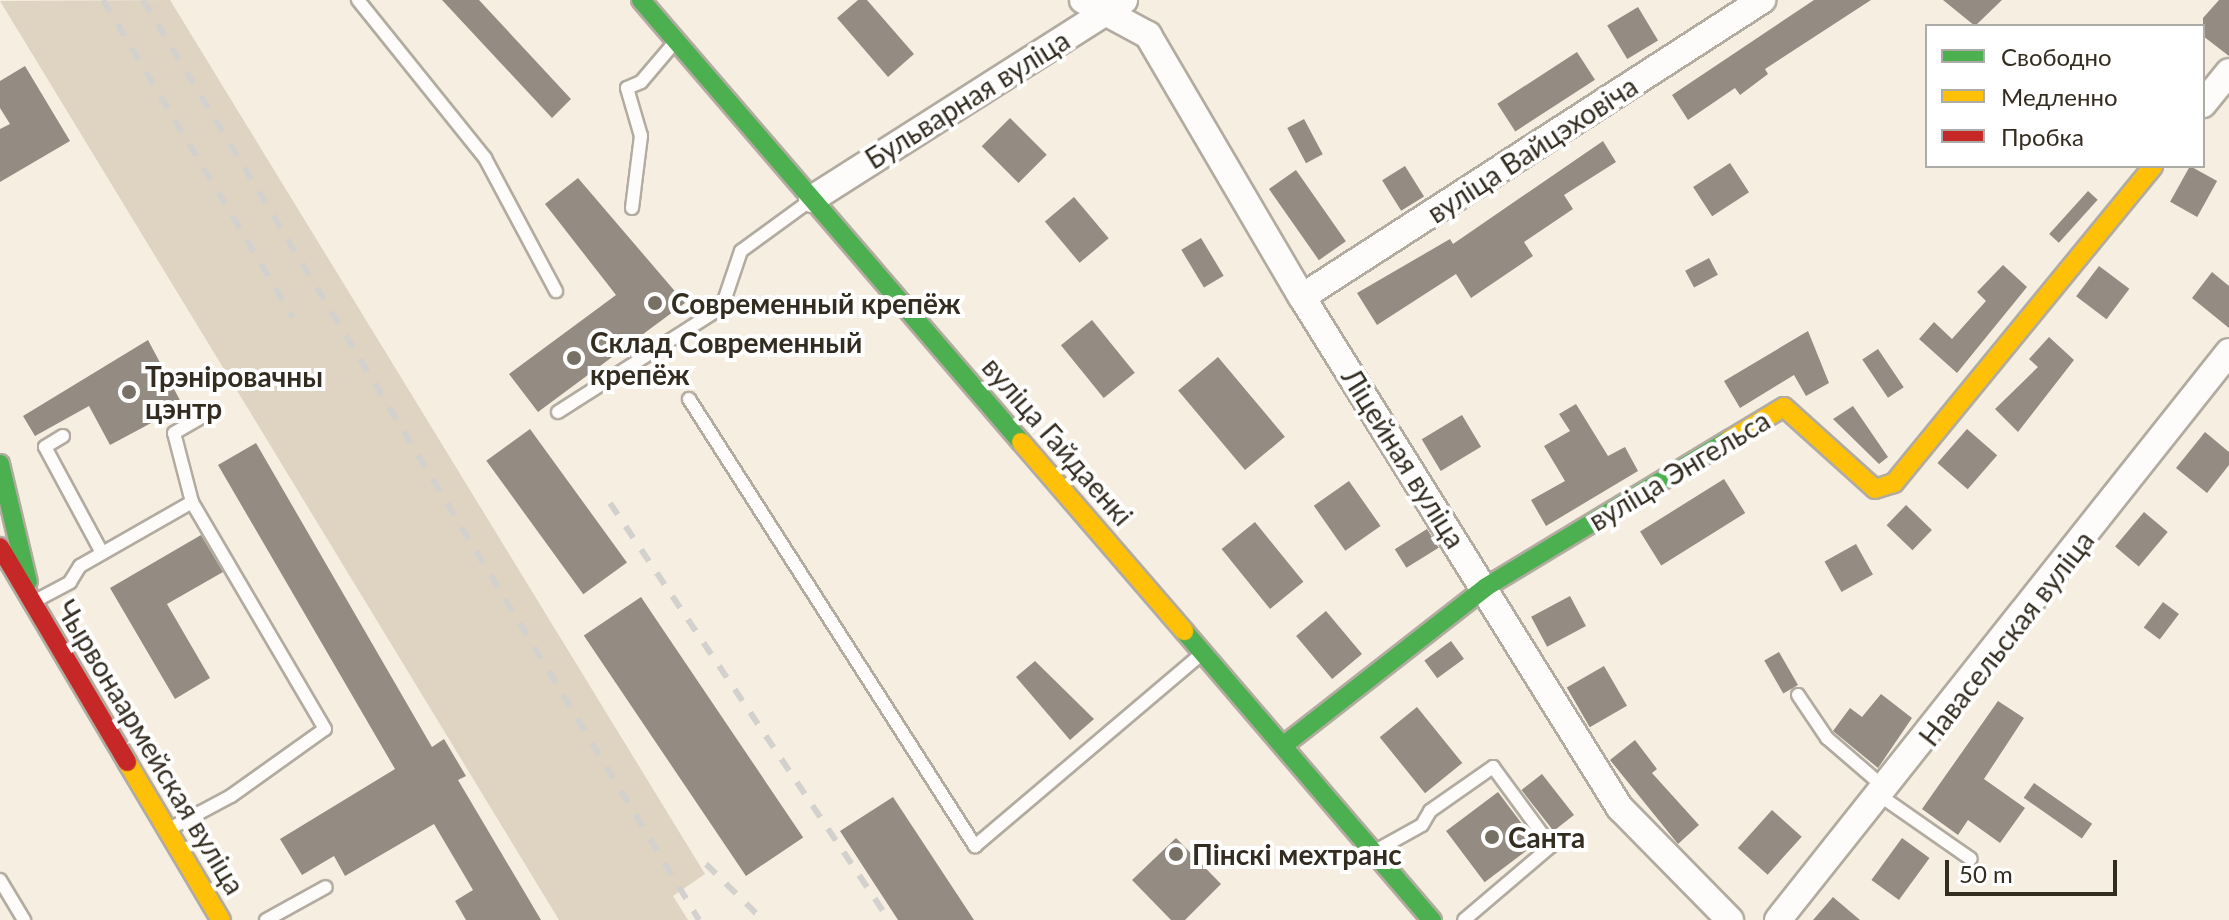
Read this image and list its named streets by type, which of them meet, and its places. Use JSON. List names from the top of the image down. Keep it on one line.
{"streets":{"street":["Бульварная вуліца","вуліца Вайцэховіча","вуліца Гайдаенкі","Ліцейная вуліца","вуліца Энгельса","Навасельская вуліца","Чырвонаармейская вуліца"]},"crossings":[["Бульварная вуліца","вуліца Гайдаенкі"],["Бульварная вуліца","Ліцейная вуліца"],["вуліца Вайцэховіча","Ліцейная вуліца"],["вуліца Гайдаенкі","вуліца Энгельса"],["Ліцейная вуліца","вуліца Энгельса"]],"places":["Современный крепёж","Склад Современный крепёж","Трэніровачны цэнтр","Санта","Пінскі мехтранс"],"legend":["Свободно","Медленно","Пробка"],"scale_bar":"50 m"}
